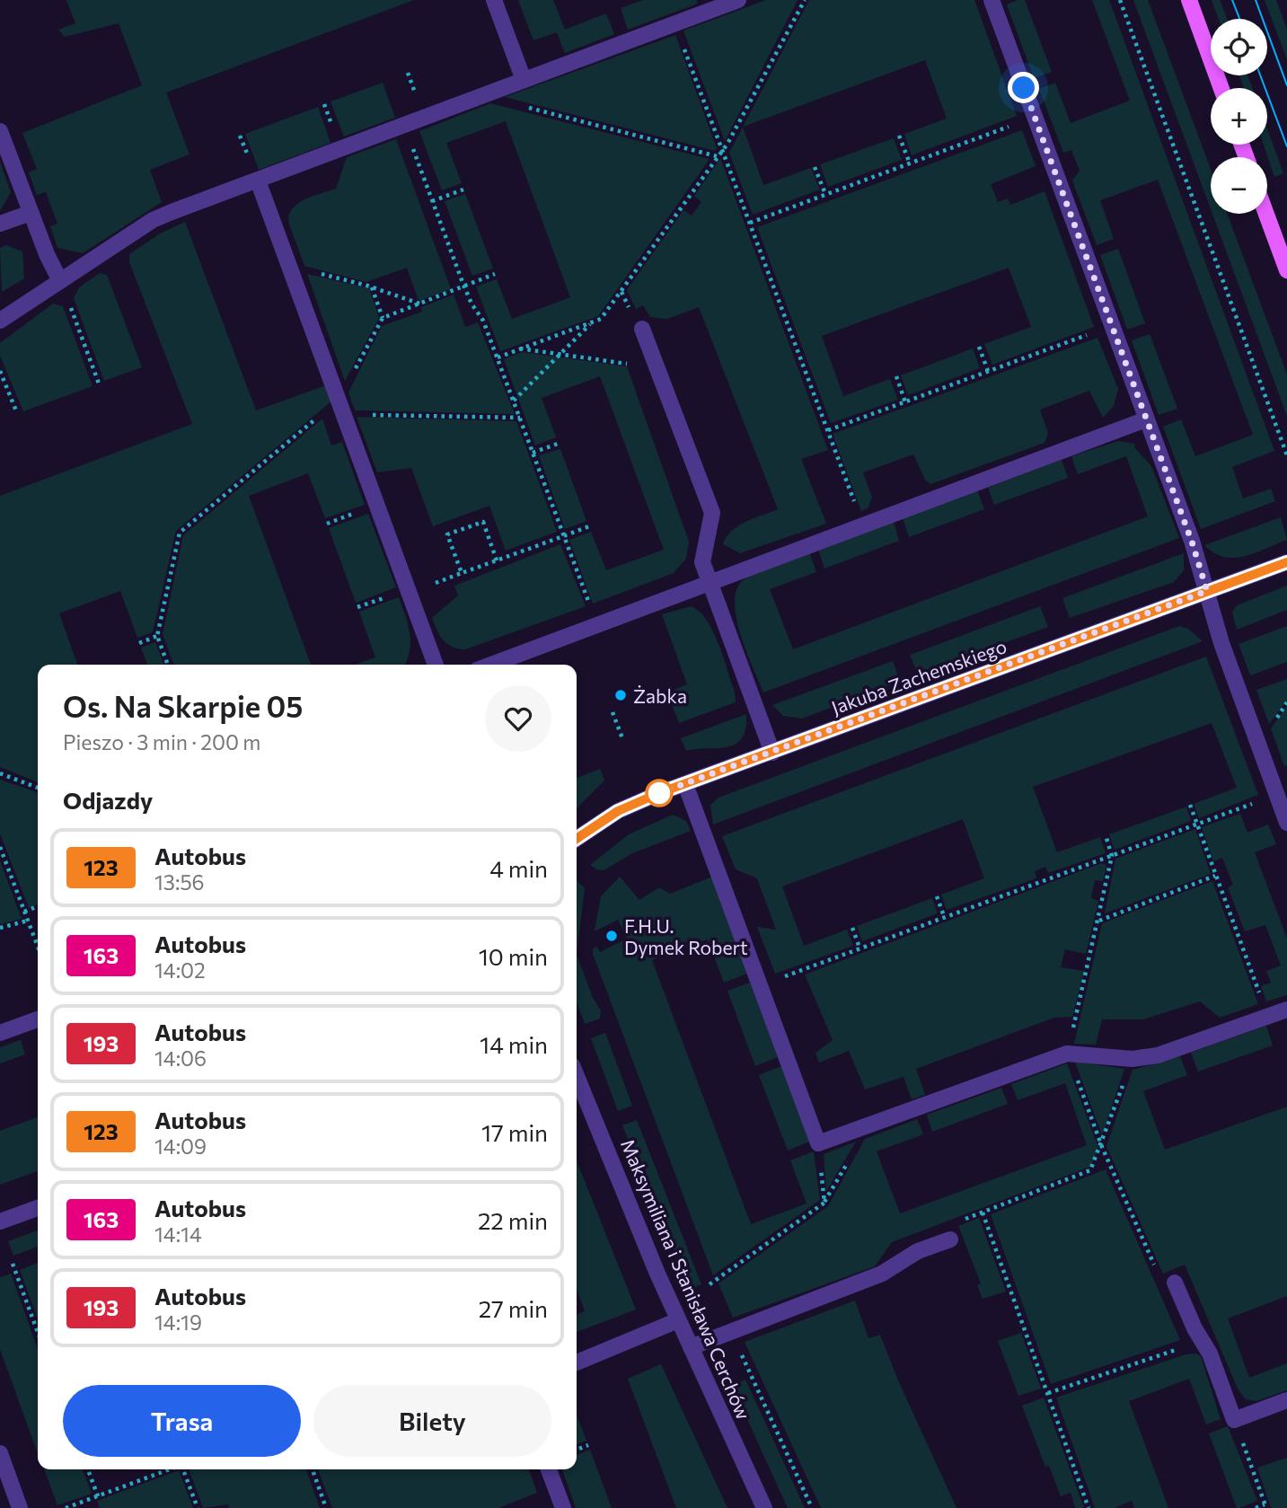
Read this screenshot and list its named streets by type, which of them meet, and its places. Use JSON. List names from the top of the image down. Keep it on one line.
{"streets":{"street":["Jakuba Zachemskiego","Maksymiliana i Stanisława Cerchów"]},"places":["Żabka","F.H.U. Dymek Robert"],"lines":["bus line 123"],"page":{"map_buttons":["+","−"],"heading":[["Os. Na Skarpie 05","Pieszo · 3 min · 200 m"],"Odjazdy"],"list":[{"mark":"123","name":"Autobus","note":"13:56","value":"4 min"},{"mark":"163","name":"Autobus","note":"14:02","value":"10 min"},{"mark":"193","name":"Autobus","note":"14:06","value":"14 min"},{"mark":"123","name":"Autobus","note":"14:09","value":"17 min"},{"mark":"163","name":"Autobus","note":"14:14","value":"22 min"},{"mark":"193","name":"Autobus","note":"14:19","value":"27 min"}],"buttons":["Trasa","Bilety"]}}
